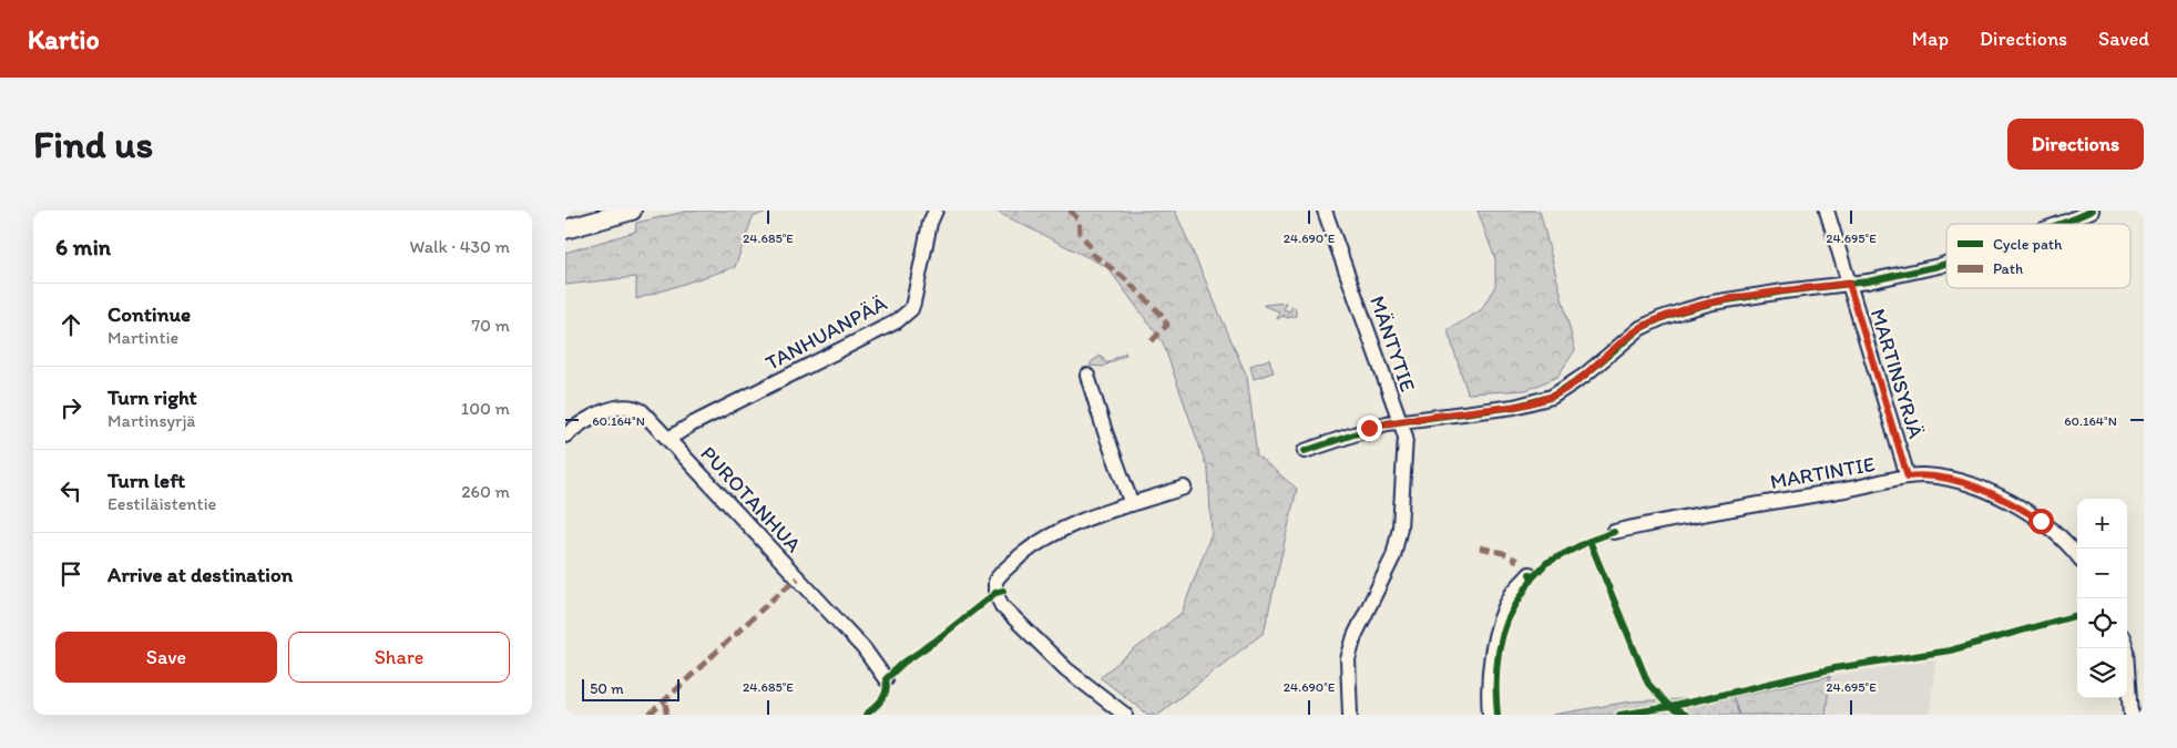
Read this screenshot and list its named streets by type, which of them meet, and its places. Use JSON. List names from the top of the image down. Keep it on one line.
{"streets":{"street":["TANHUANPÄÄ","MÄNTYTIE","MARTINSYRJÄ","MARTINTIE","PUROTANHUA"]},"crossings":[["TANHUANPÄÄ","PUROTANHUA"],["MARTINSYRJÄ","MARTINTIE"]],"legend":["Cycle path","Path"],"scale_bar":"50 m","page":{"header":"Kartio","nav":["Map","Directions","Saved"],"buttons":["Directions",["Save","Share"]],"title":"Find us","heading":["6 min","Walk · 430 m"],"list":[["Continue","Martintie","70 m"],["Turn right","Martinsyrjä","100 m"],["Turn left","Eestiläistentie","260 m"],"Arrive at destination"],"map_buttons":["+","−"],"scale":"50 m"},"coordinates":["24.685°E","24.690°E","24.695°E","60.164°N"]}
